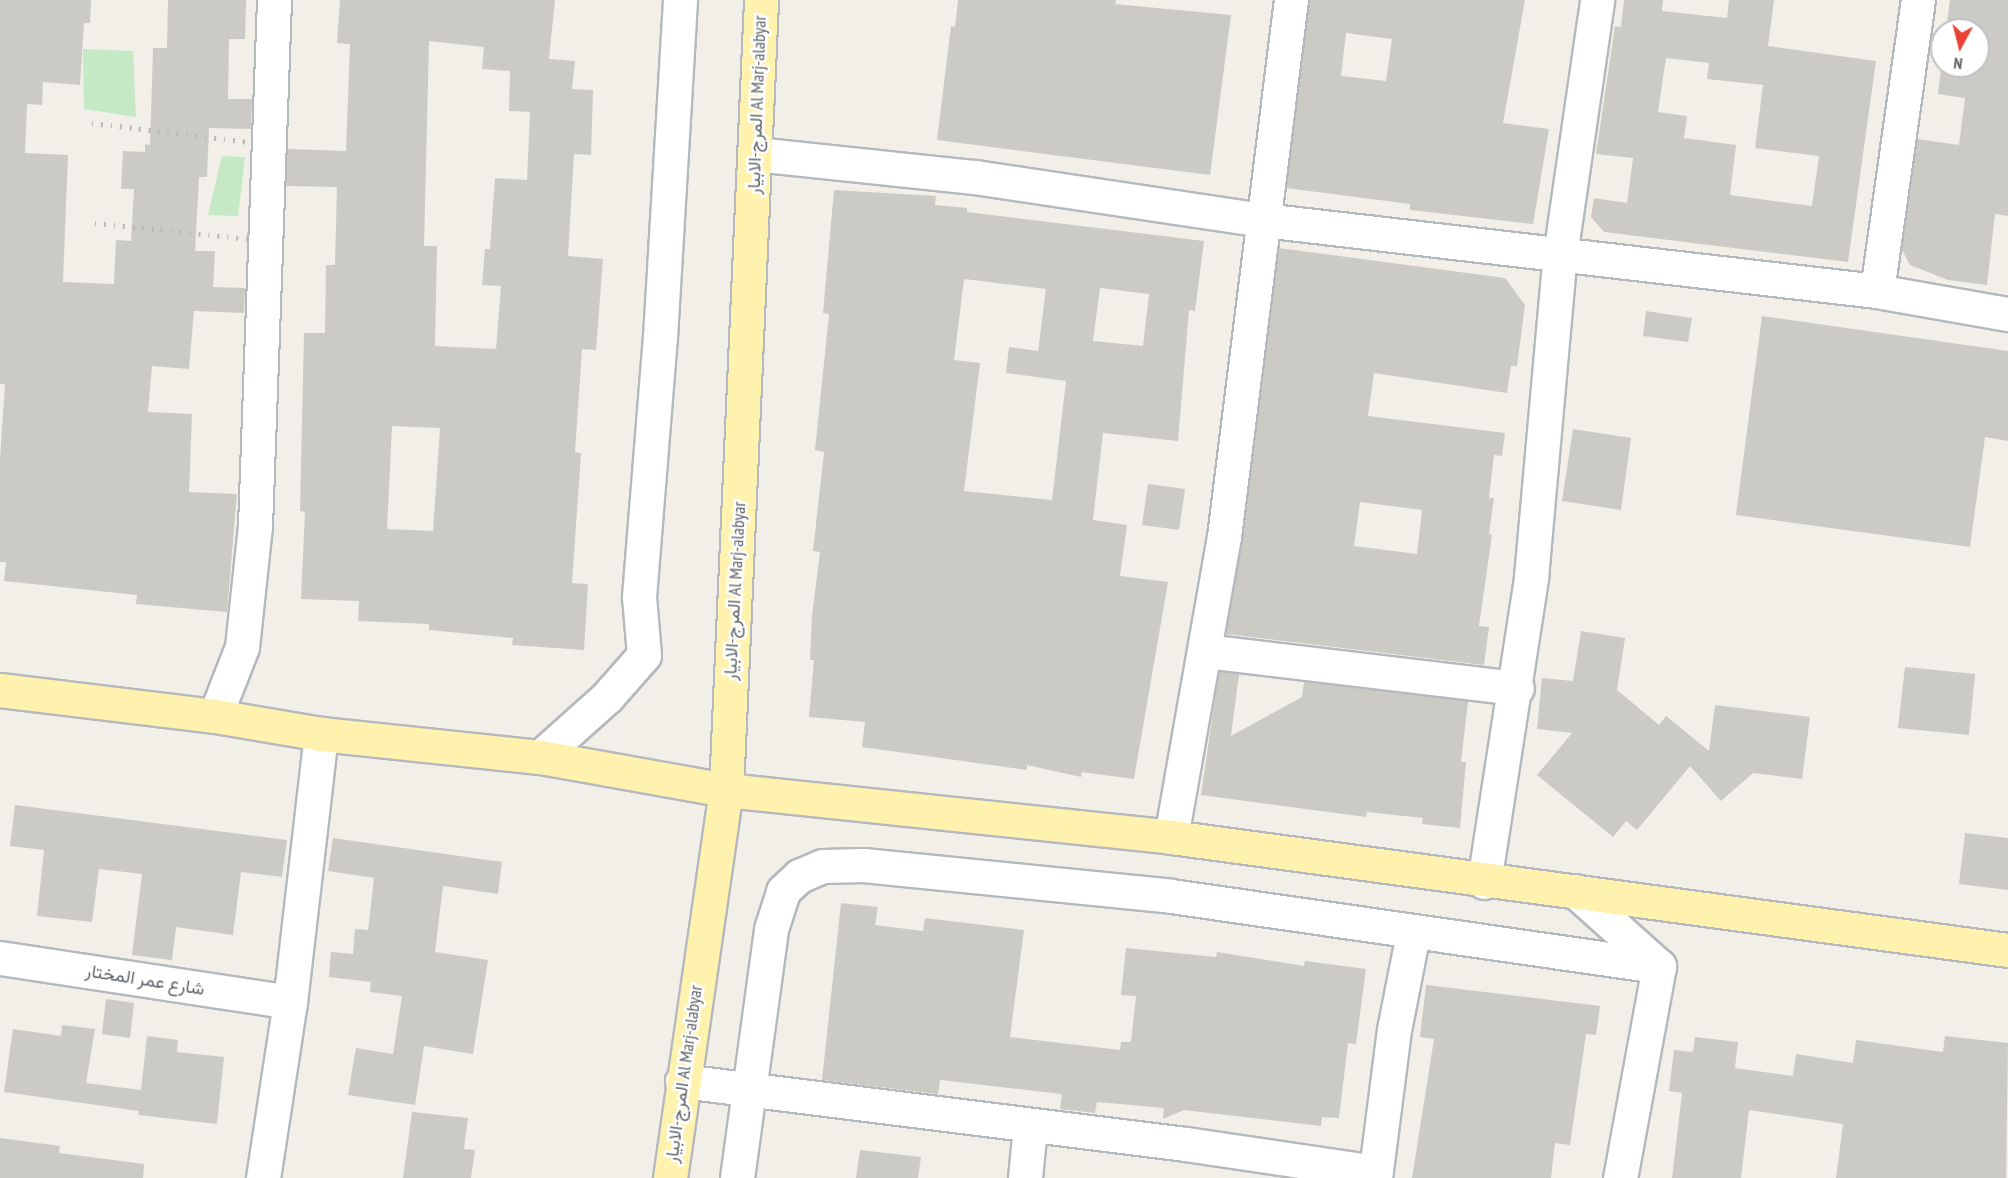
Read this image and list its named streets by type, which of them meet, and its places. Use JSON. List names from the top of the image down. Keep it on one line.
{"streets":{"main road":["المرج-الابيار Al Marj-alabyar"],"street":["شارع عمر المختار"]},"north":"bottom"}
